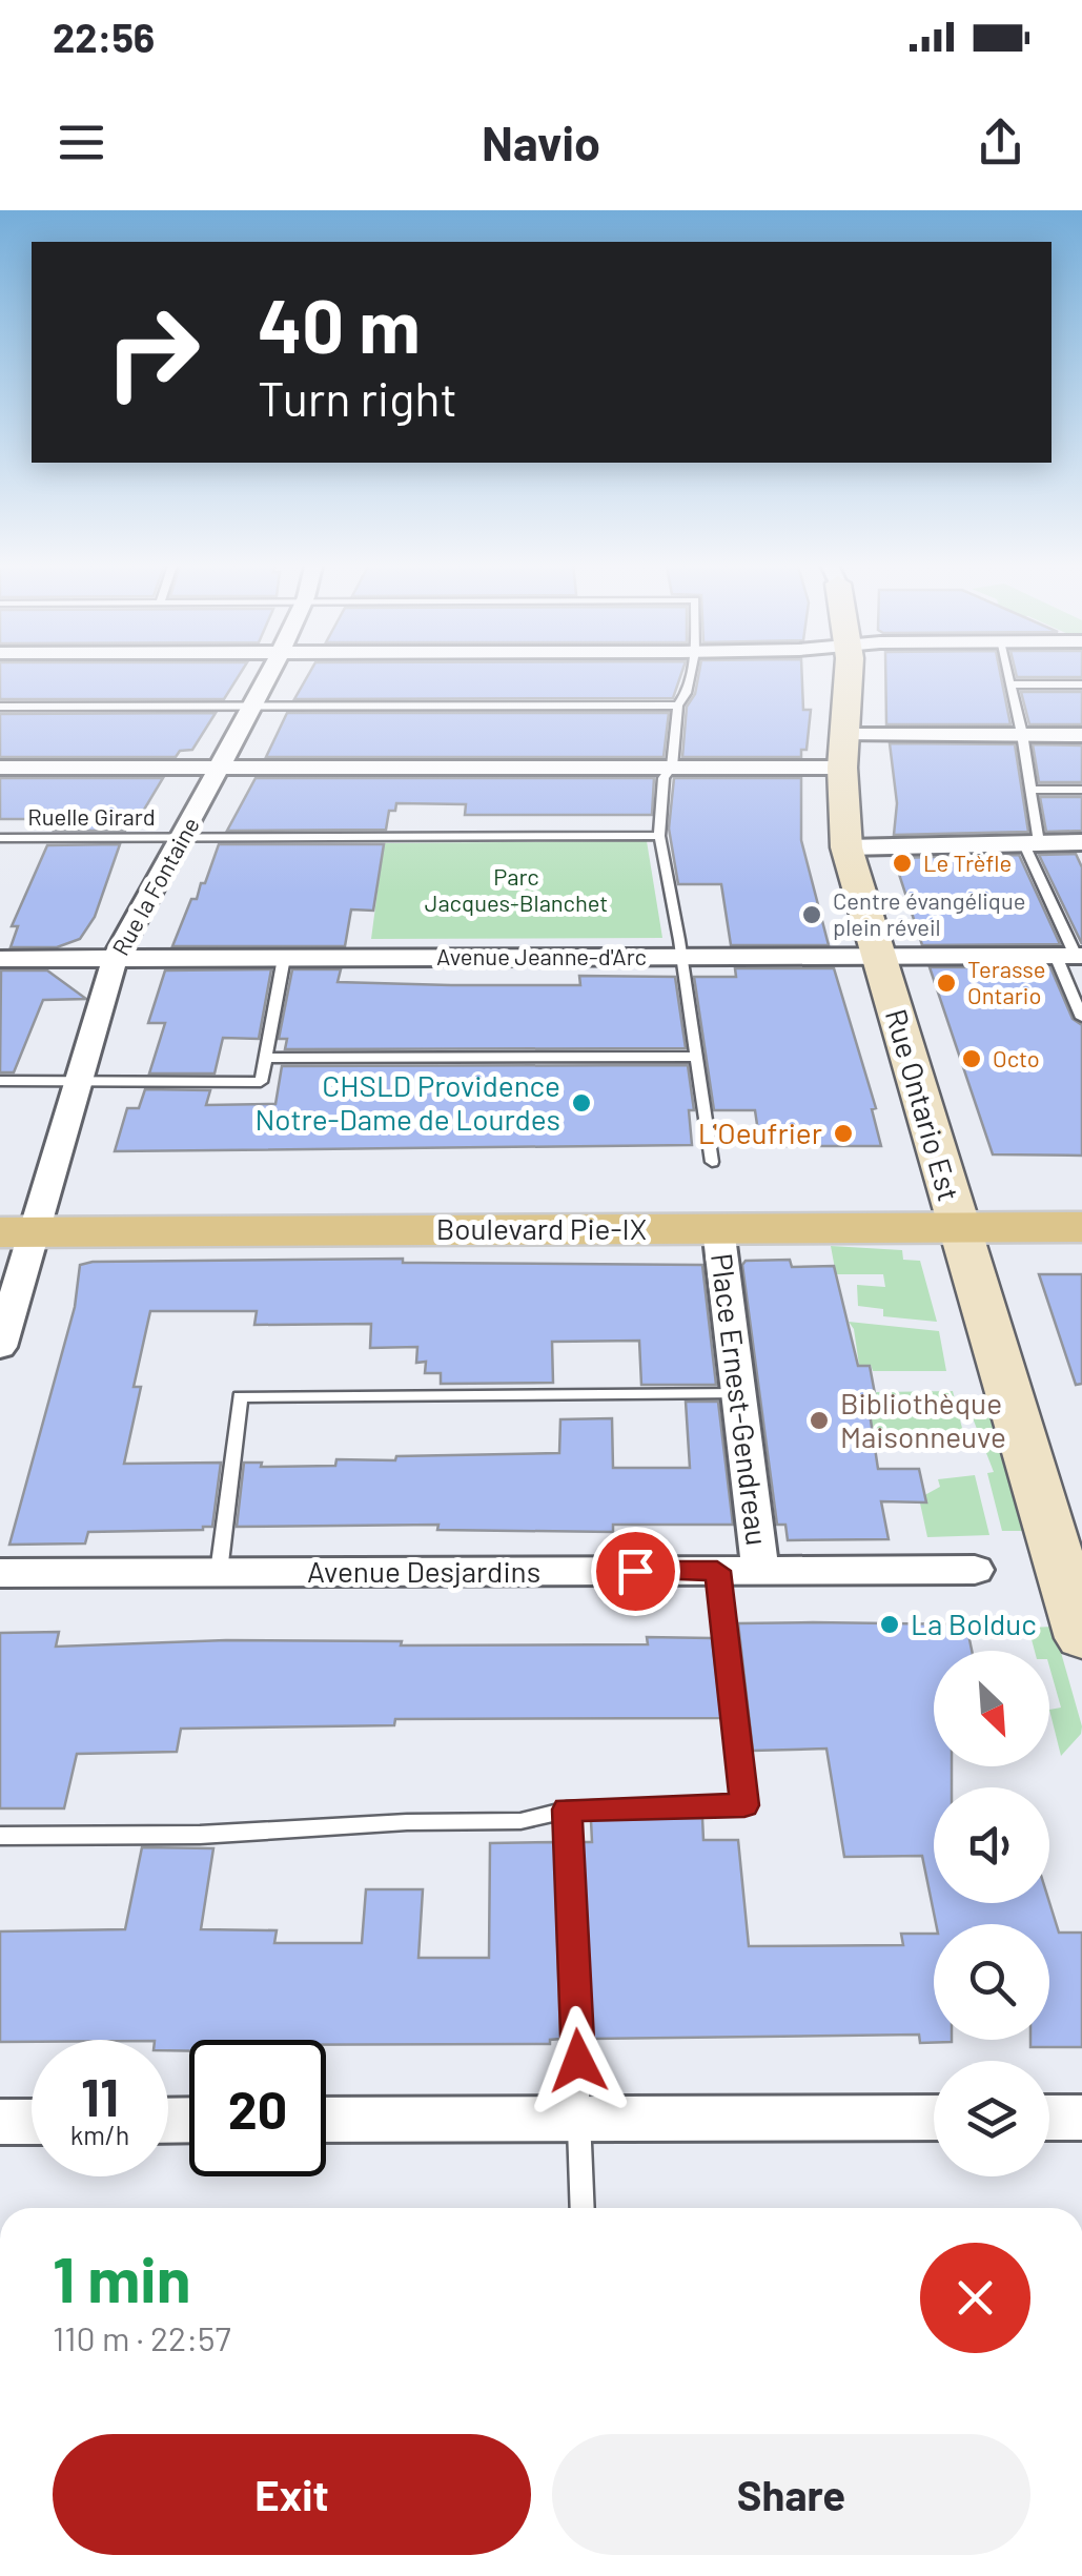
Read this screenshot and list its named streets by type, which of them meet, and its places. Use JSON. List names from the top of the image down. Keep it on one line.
{"streets":{"main road":["Rue Ontario Est","Boulevard Pie-IX"],"street":["Rue la Fontaine","Avenue Jeanne-d'Arc","Place Ernest-Gendreau","Avenue Desjardins"],"lane":["Ruelle Girard"]},"crossings":[["Ruelle Girard","Rue la Fontaine"],["Rue la Fontaine","Avenue Jeanne-d'Arc"],["Rue la Fontaine","Boulevard Pie-IX"],["Avenue Jeanne-d'Arc","Rue Ontario Est"],["Rue Ontario Est","Boulevard Pie-IX"],["Boulevard Pie-IX","Place Ernest-Gendreau"],["Place Ernest-Gendreau","Avenue Desjardins"]],"parks":["Parc Jacques-Blanchet"],"places":["Le Trèfle","Centre évangélique plein réveil","Terasse Ontario","Octo","CHSLD Providence Notre-Dame de Lourdes","L'Oeufrier","Bibliothèque Maisonneuve","La Bolduc"],"north":"bottom right","page":{"status":"22:56","header":"Navio","turn":["40 m","Turn right"],"speed":"11 km/h","limit":"20","heading":["1 min","110 m · 22:57"],"buttons":["Exit","Share"]}}
